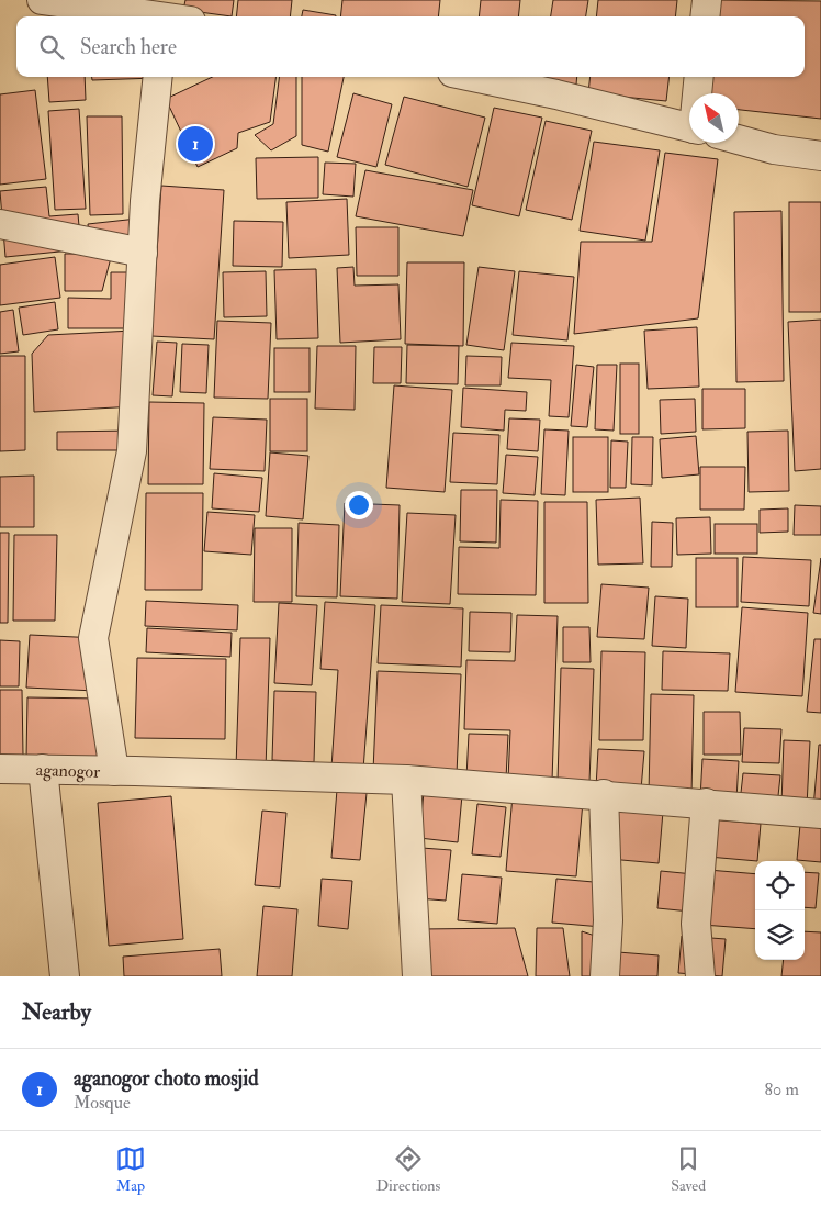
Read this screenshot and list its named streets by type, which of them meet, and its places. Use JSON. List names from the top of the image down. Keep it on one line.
{"streets":{"street":["aganogor"]},"north":"top left","page":{"search":"Search here","pins":"1","heading":"Nearby","list":[{"mark":"1","name":"aganogor choto mosjid","note":"Mosque","value":"80 m"}],"nav":["Map","Directions","Saved"]}}
